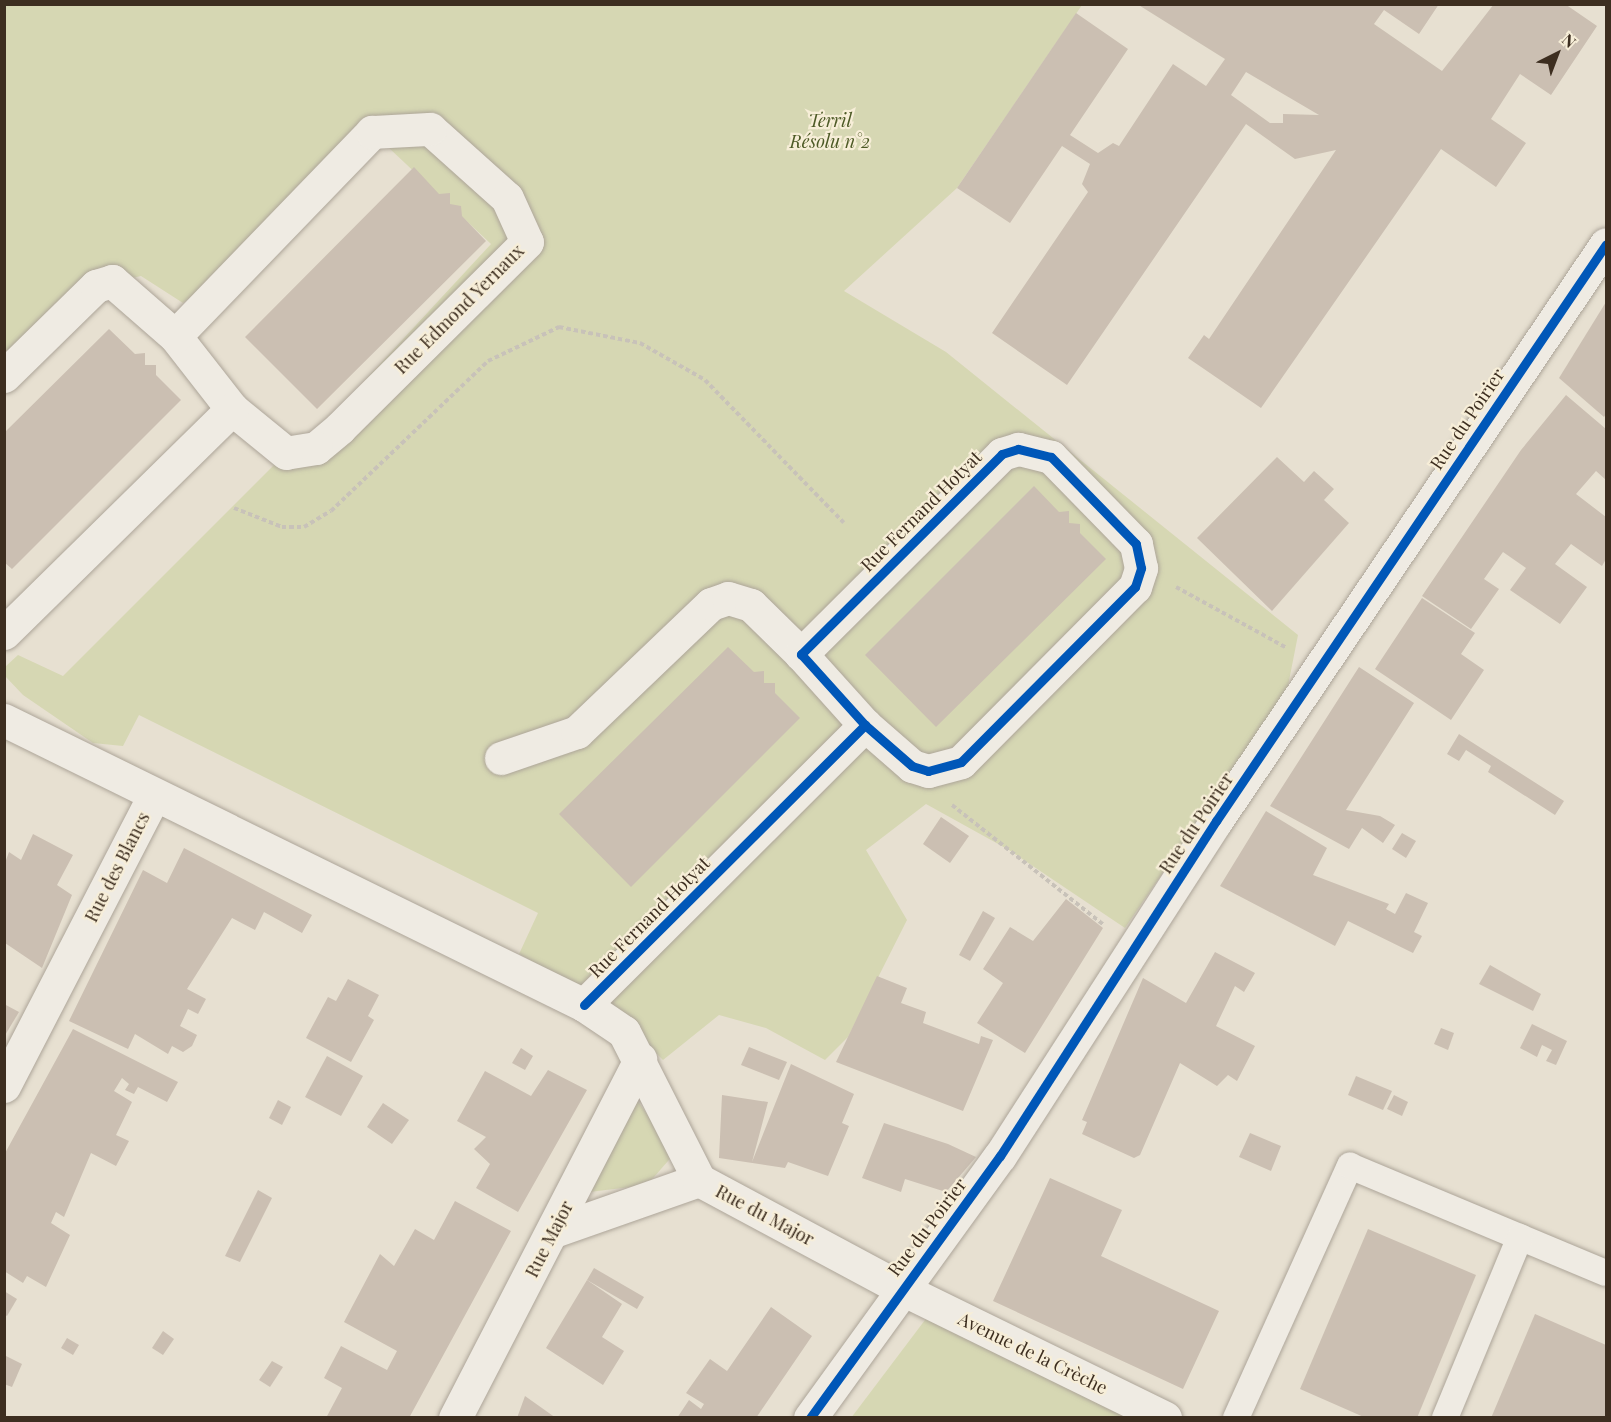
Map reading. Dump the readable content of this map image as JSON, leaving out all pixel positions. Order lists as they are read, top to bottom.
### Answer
{
  "streets": {
    "street": [
      "Rue Edmond Yernaux",
      "Rue du Poirier",
      "Rue Fernand Hotyat",
      "Rue des Blancs",
      "Rue du Major",
      "Rue Major",
      "Avenue de la Crèche"
    ]
  },
  "crossings": [
    ["Rue du Poirier", "Rue du Major"],
    ["Rue du Poirier", "Avenue de la Crèche"],
    ["Rue du Major", "Rue Major"],
    ["Rue du Major", "Avenue de la Crèche"]
  ],
  "parks": ["Terril Résolu n°2"],
  "north": "top right"
}
